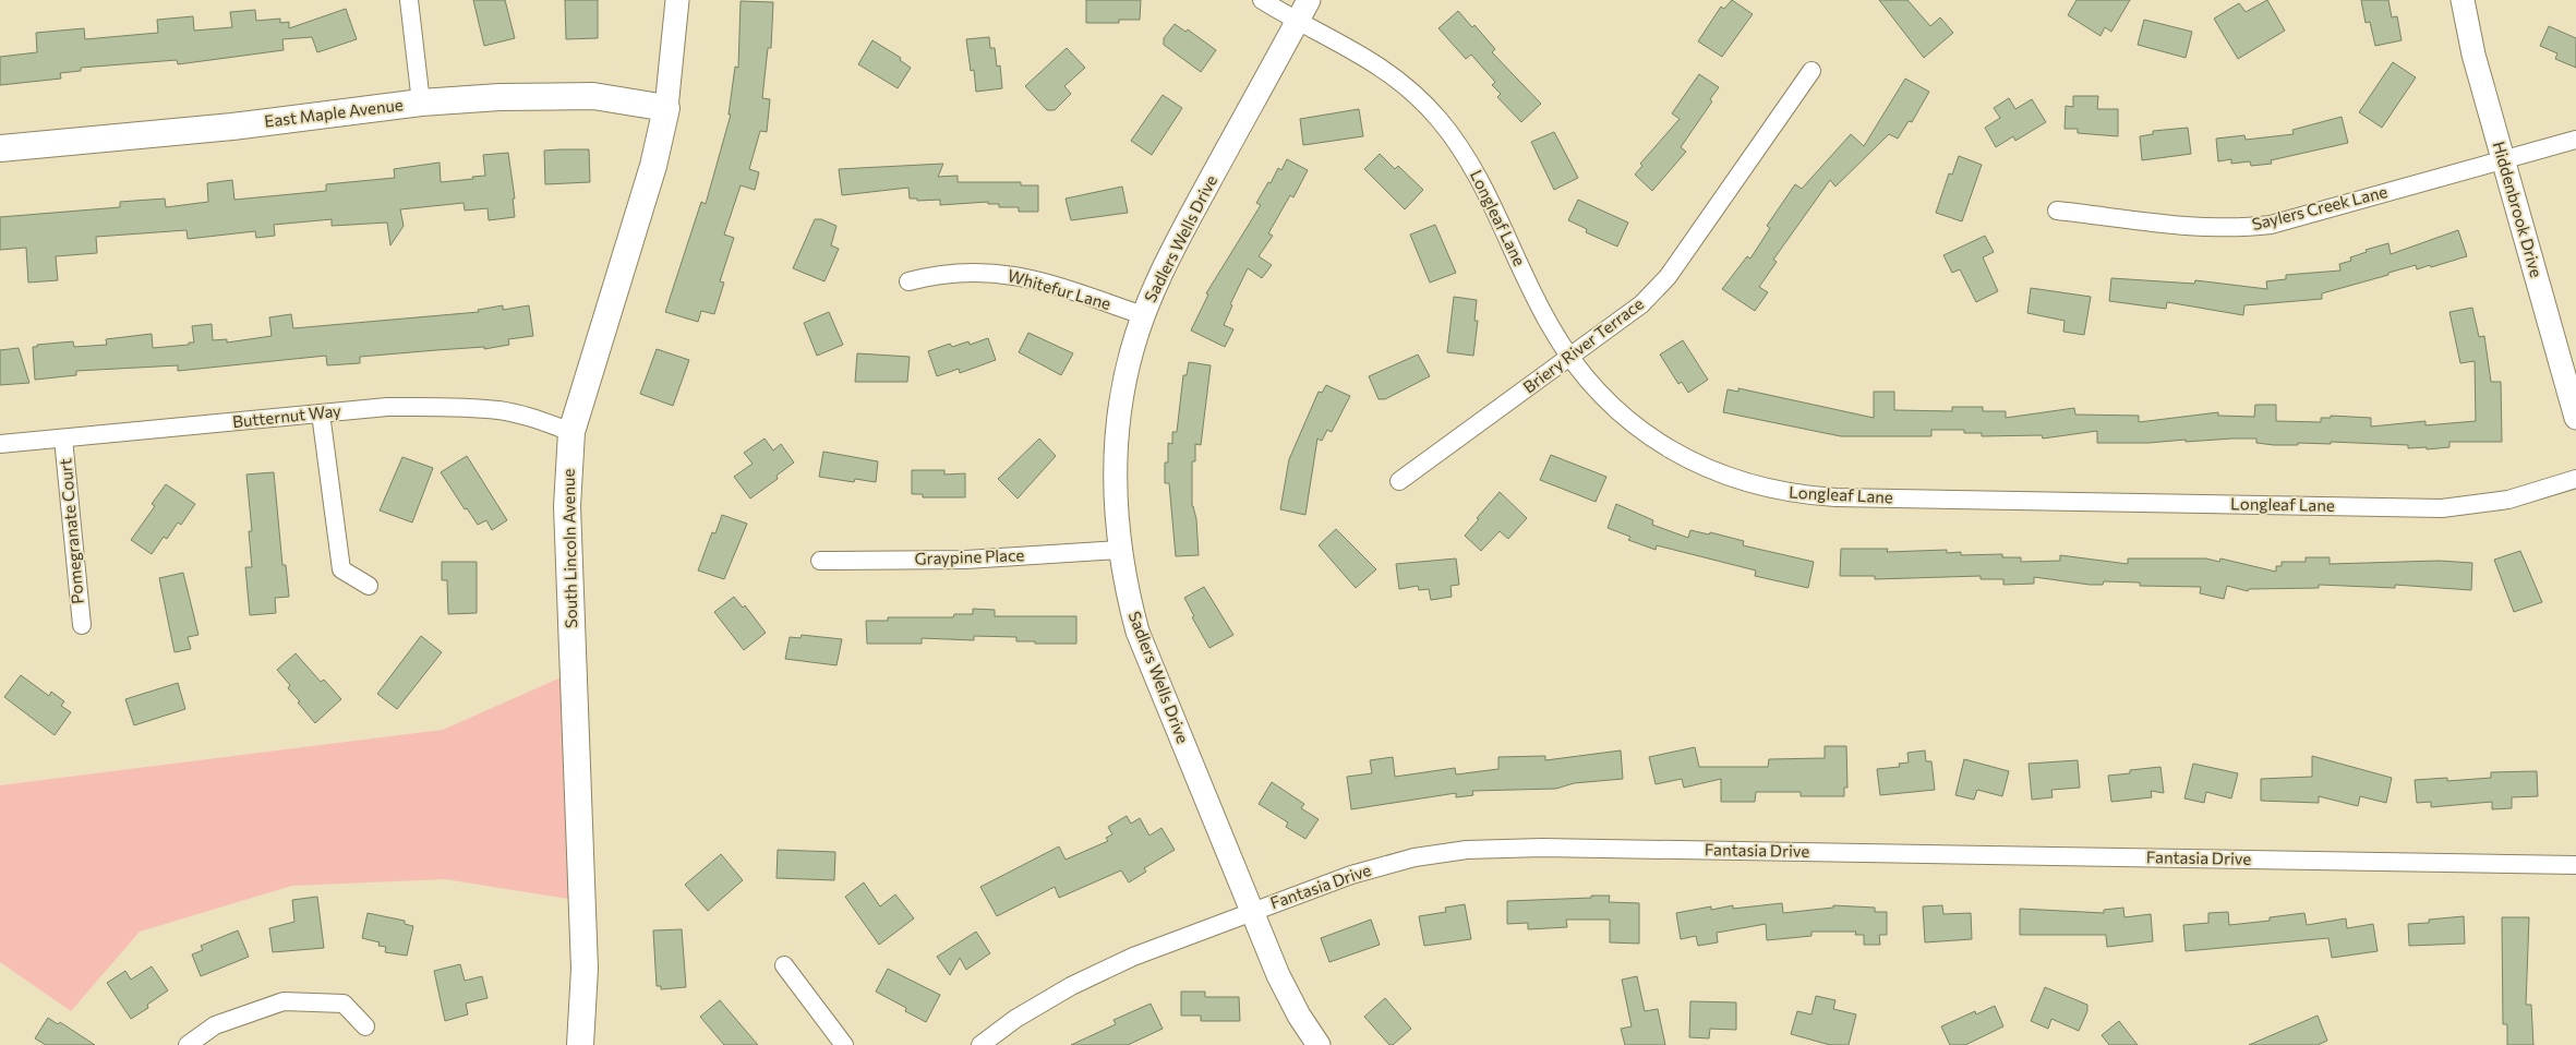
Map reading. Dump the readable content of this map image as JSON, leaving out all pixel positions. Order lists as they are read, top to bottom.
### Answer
{
  "streets": {
    "main road": ["East Maple Avenue", "South Lincoln Avenue"],
    "street": [
      "Saylers Creek Lane",
      "Hiddenbrook Drive",
      "Longleaf Lane",
      "Sadlers Wells Drive",
      "Whitefur Lane",
      "Briery River Terrace",
      "Butternut Way",
      "Pomegranate Court",
      "Graypine Place",
      "Fantasia Drive"
    ]
  },
  "crossings": [
    ["East Maple Avenue", "South Lincoln Avenue"],
    ["Saylers Creek Lane", "Hiddenbrook Drive"],
    ["Longleaf Lane", "Sadlers Wells Drive"],
    ["Longleaf Lane", "Briery River Terrace"],
    ["Sadlers Wells Drive", "Whitefur Lane"],
    ["Sadlers Wells Drive", "Graypine Place"],
    ["Sadlers Wells Drive", "Fantasia Drive"],
    ["Butternut Way", "Pomegranate Court"],
    ["Butternut Way", "South Lincoln Avenue"]
  ]
}
